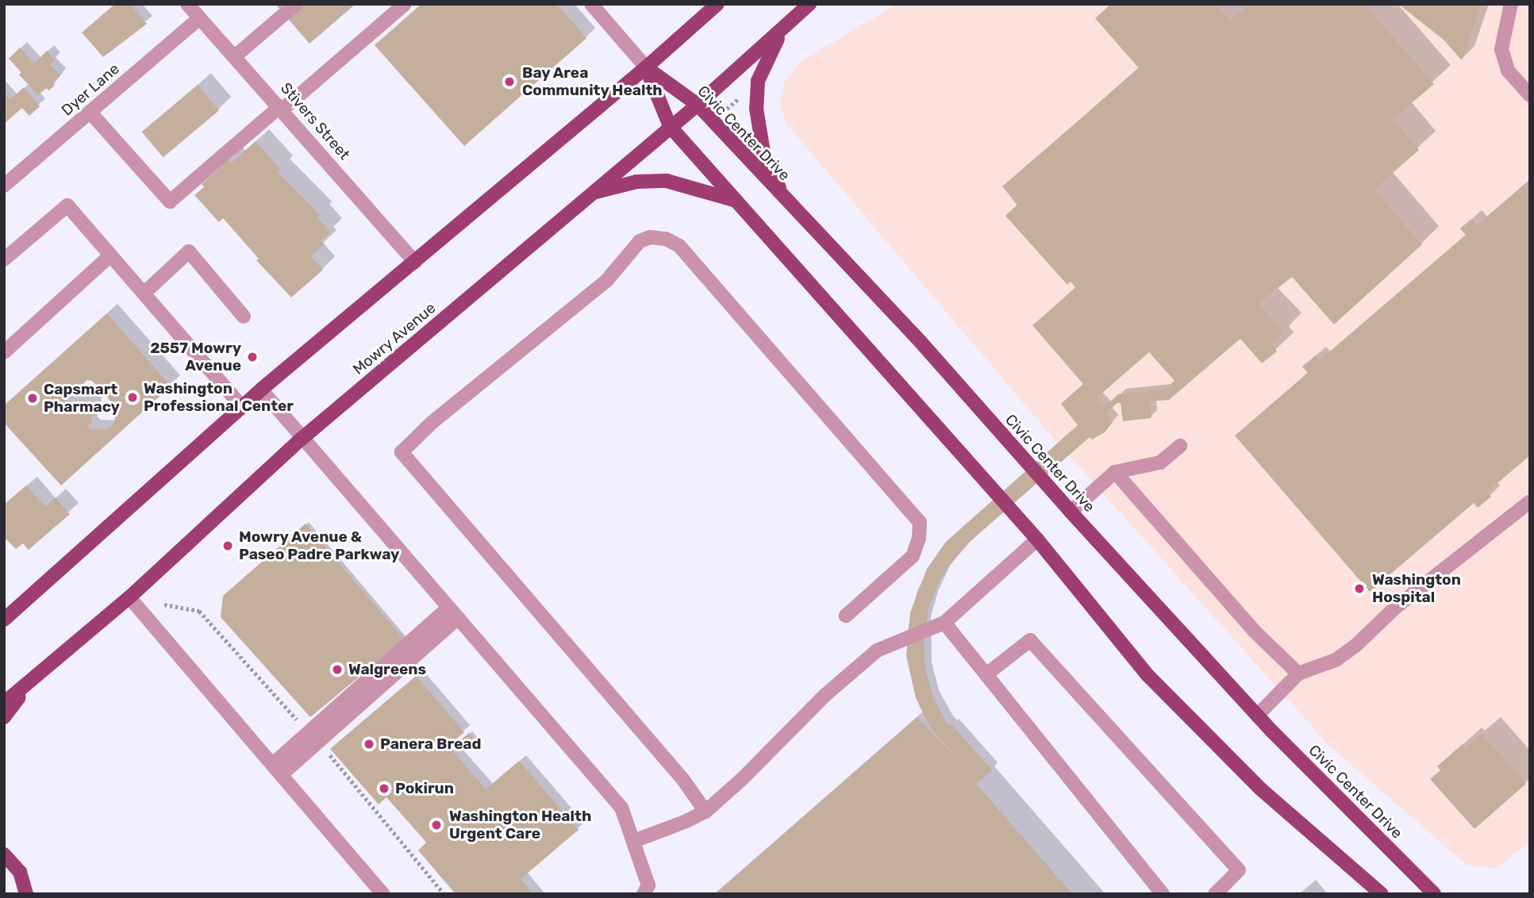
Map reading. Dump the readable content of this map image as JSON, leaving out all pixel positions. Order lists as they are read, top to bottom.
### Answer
{
  "streets": {
    "main road": ["Civic Center Drive", "Mowry Avenue"],
    "street": ["Dyer Lane", "Stivers Street"]
  },
  "crossings": [
    ["Dyer Lane", "Stivers Street"],
    ["Civic Center Drive", "Mowry Avenue"]
  ],
  "places": [
    "Bay Area Community Health",
    "2557 Mowry Avenue",
    "Washington Professional Center",
    "Capsmart Pharmacy",
    "Mowry Avenue & Paseo Padre Parkway",
    "Washington Hospital",
    "Walgreens",
    "Panera Bread",
    "Pokirun",
    "Washington Health Urgent Care"
  ]
}
